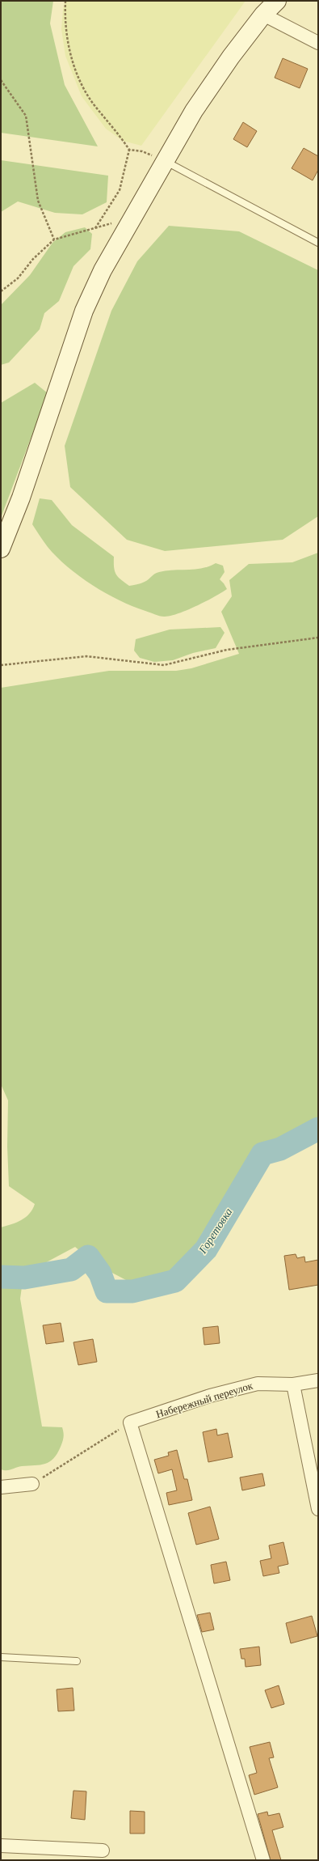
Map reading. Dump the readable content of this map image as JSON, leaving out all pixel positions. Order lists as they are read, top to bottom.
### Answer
{
  "streets": {
    "street": ["Набережный переулок"]
  },
  "water": ["Горетовка"]
}
